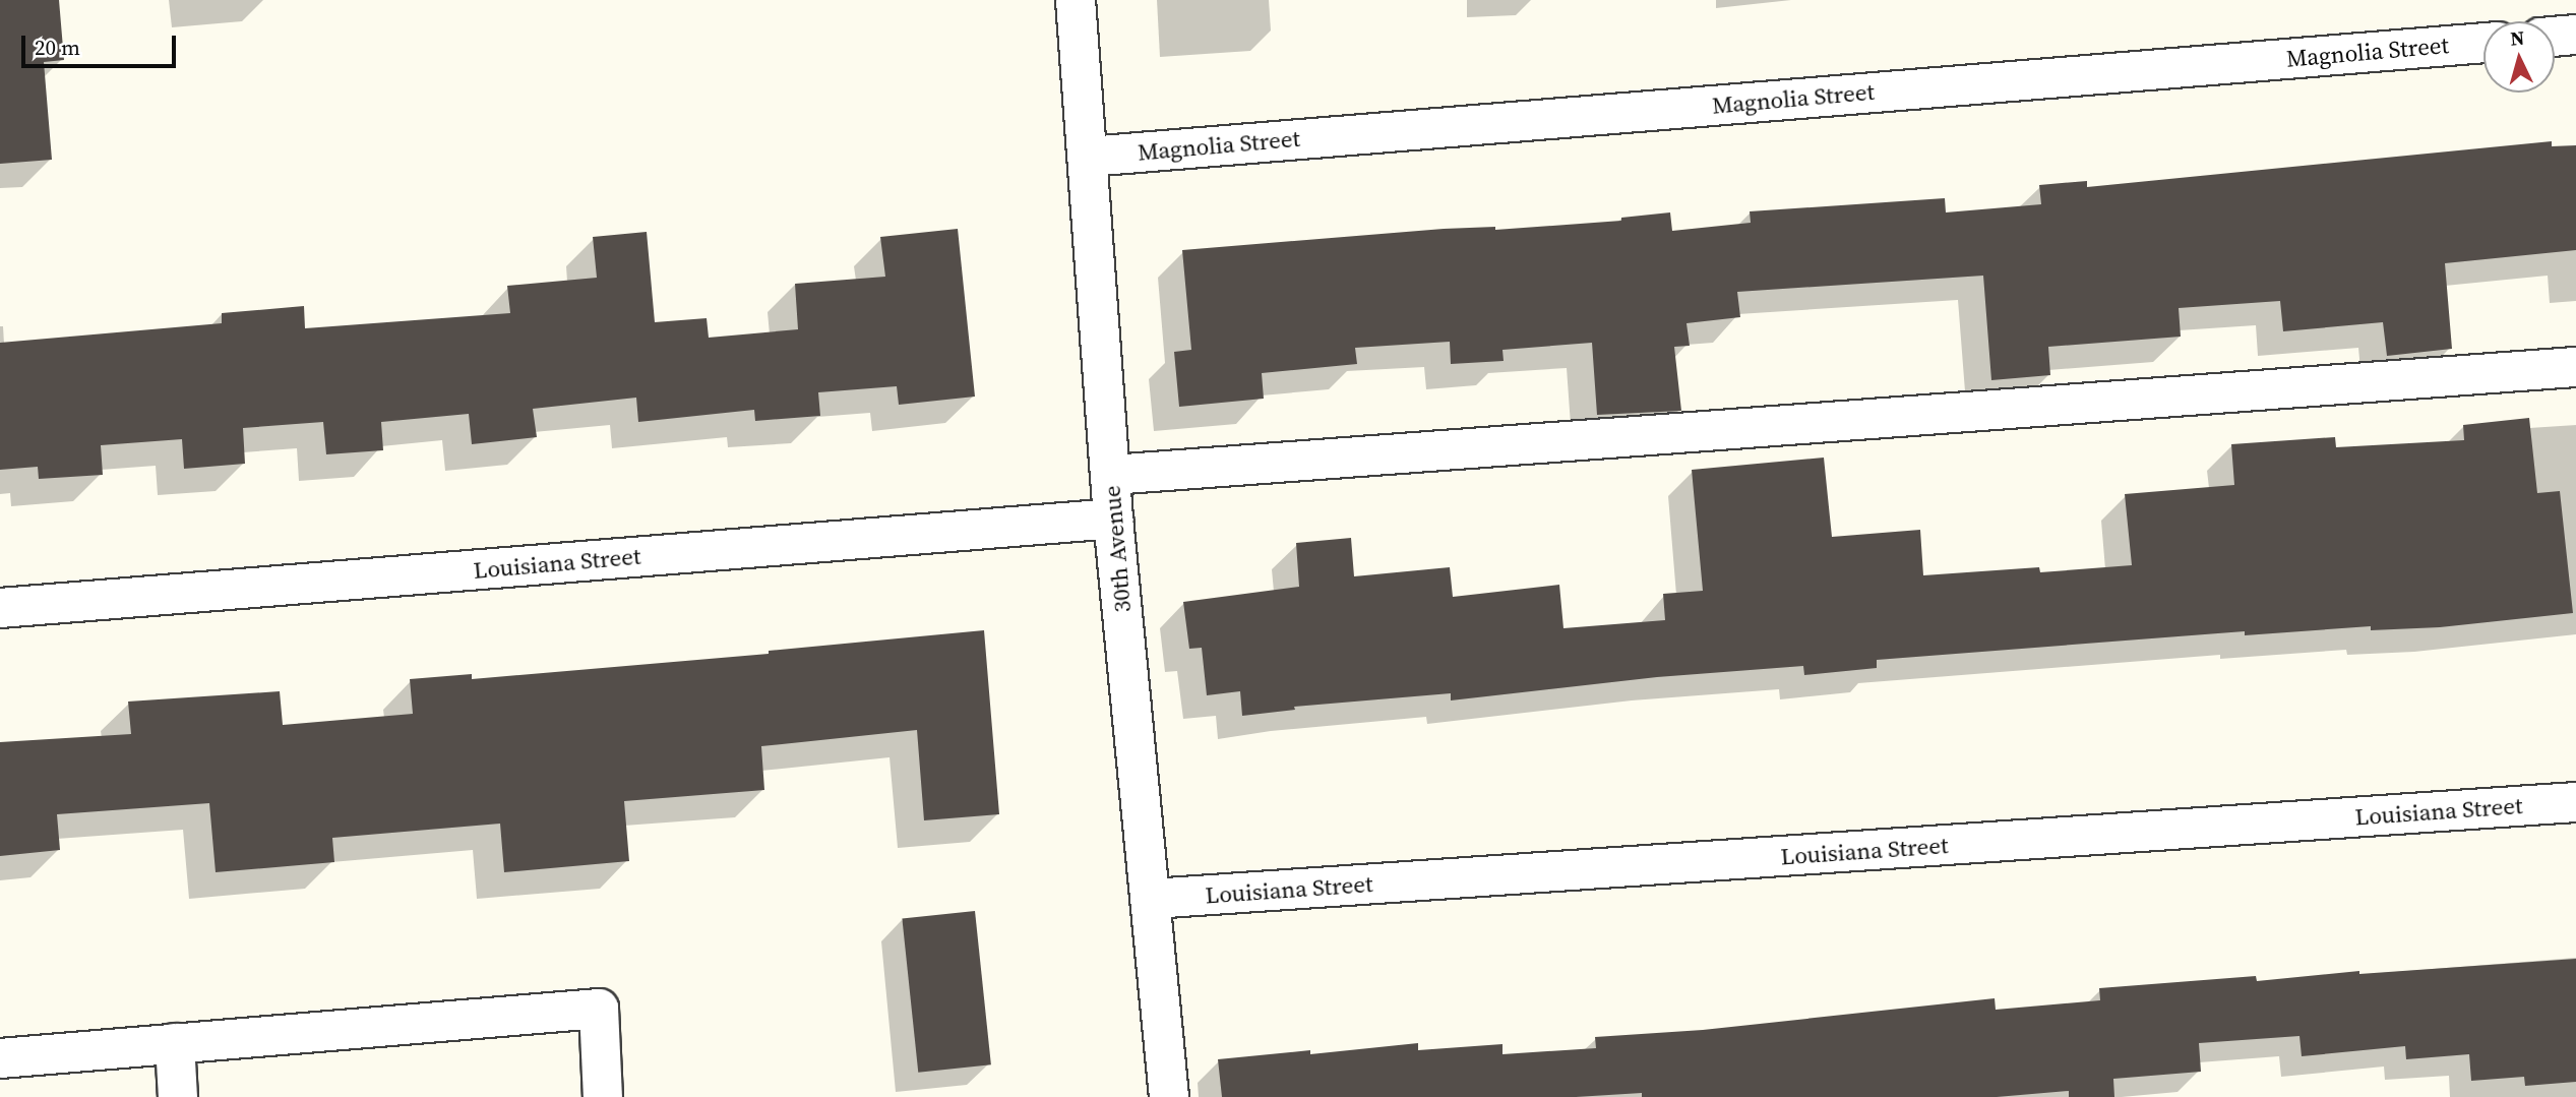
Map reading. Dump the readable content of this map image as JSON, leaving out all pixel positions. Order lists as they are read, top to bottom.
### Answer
{
  "streets": {
    "street": ["Magnolia Street", "30th Avenue", "Louisiana Street"]
  },
  "crossings": [
    ["Magnolia Street", "30th Avenue"],
    ["30th Avenue", "Louisiana Street"]
  ],
  "scale_bar": "20 m",
  "north": "top"
}
